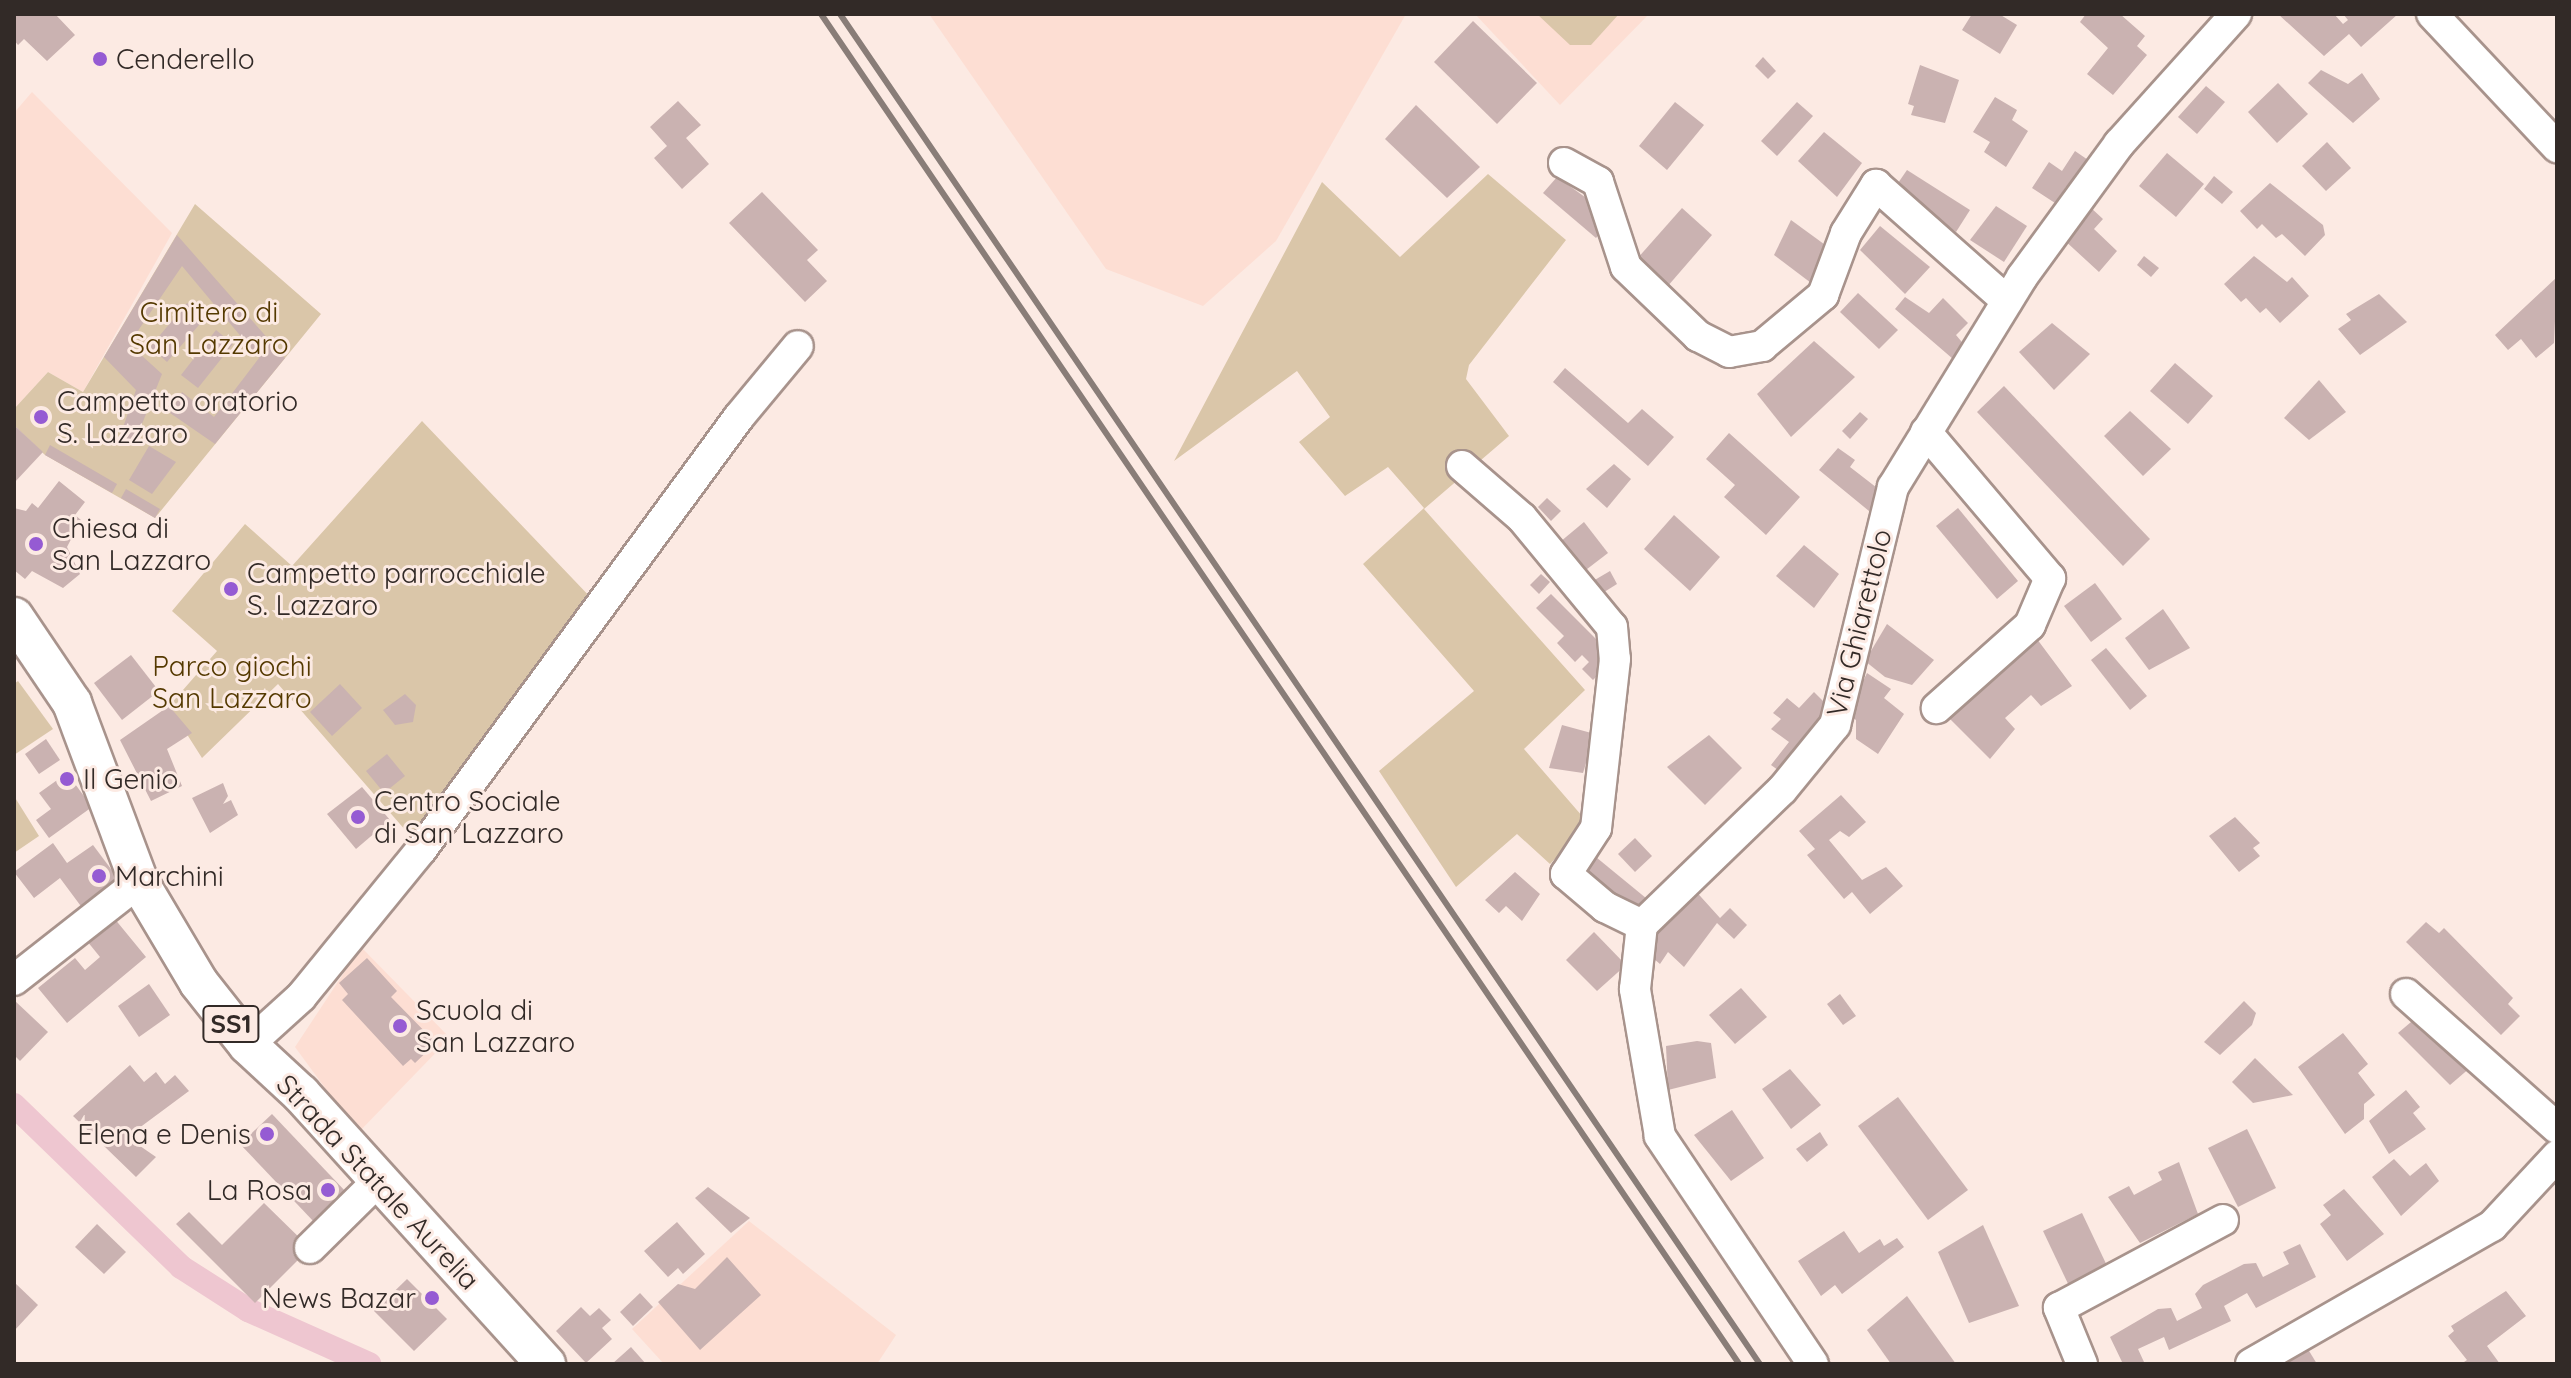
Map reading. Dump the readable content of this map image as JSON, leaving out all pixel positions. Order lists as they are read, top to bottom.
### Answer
{
  "streets": {
    "main road": ["SS1", "Strada Statale Aurelia"],
    "street": ["Via Ghiarettolo"]
  },
  "parks": ["Cimitero di San Lazzaro", "Parco giochi San Lazzaro"],
  "places": [
    "Cenderello",
    "Campetto oratorio S. Lazzaro",
    "Chiesa di San Lazzaro",
    "Campetto parrocchiale S. Lazzaro",
    "Il Genio",
    "Centro Sociale di San Lazzaro",
    "Marchini",
    "Scuola di San Lazzaro",
    "Elena e Denis",
    "La Rosa",
    "News Bazar"
  ]
}
